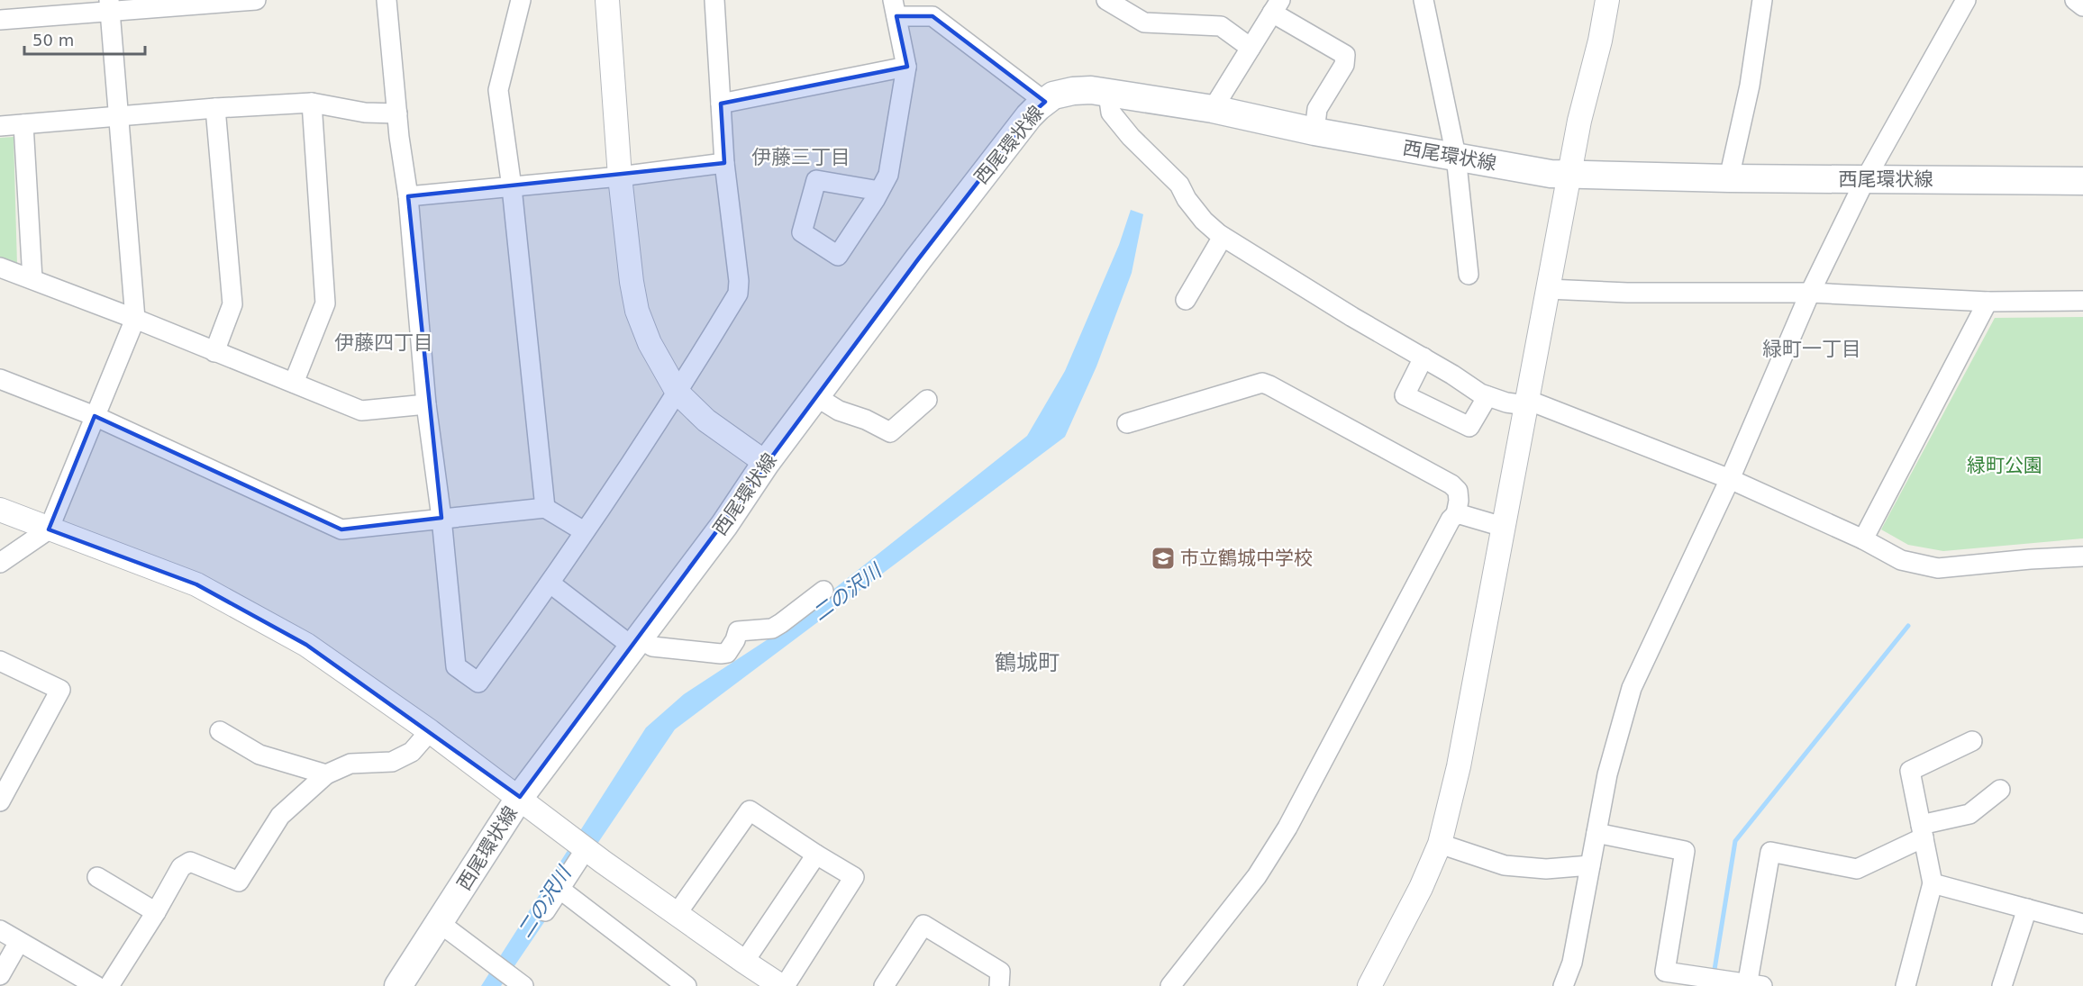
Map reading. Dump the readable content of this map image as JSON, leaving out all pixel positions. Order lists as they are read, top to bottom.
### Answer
{
  "streets": {
    "main road": ["西尾環状線"]
  },
  "districts": [
    "伊藤三丁目",
    "伊藤四丁目",
    "緑町一丁目",
    "鶴城町"
  ],
  "water": ["二の沢川"],
  "parks": ["緑町公園"],
  "places": {
    "school or university": ["市立鶴城中学校"]
  },
  "scale_bar": "50 m"
}
